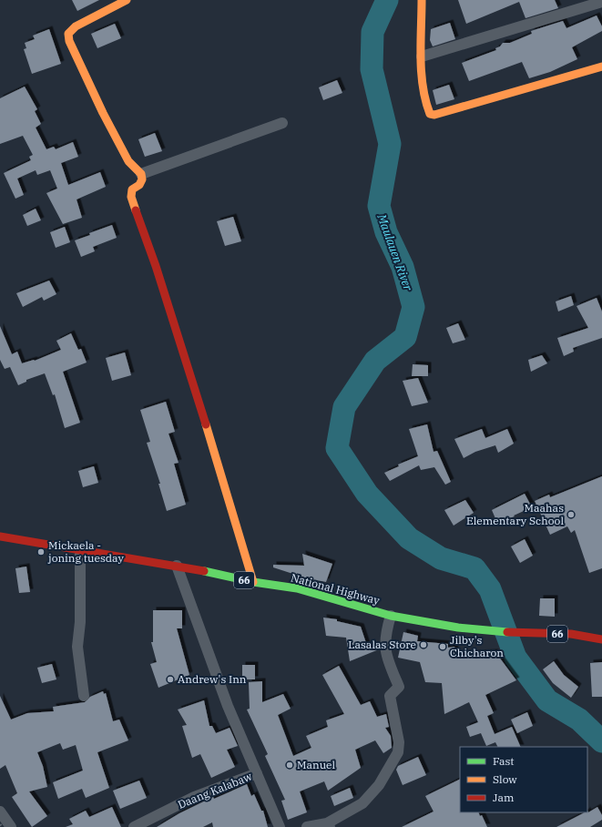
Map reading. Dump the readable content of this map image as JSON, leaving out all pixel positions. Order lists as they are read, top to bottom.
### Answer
{
  "streets": {
    "street": ["66", "National Highway", "Daang Kalabaw"]
  },
  "water": ["Maulauen River"],
  "places": [
    "Maahas Elementary School",
    "Mickaela - joning tuesday",
    "Lasalas Store",
    "Jilby's Chicharon",
    "Andrew's Inn",
    "Manuel"
  ],
  "legend": ["Fast", "Slow", "Jam"]
}
